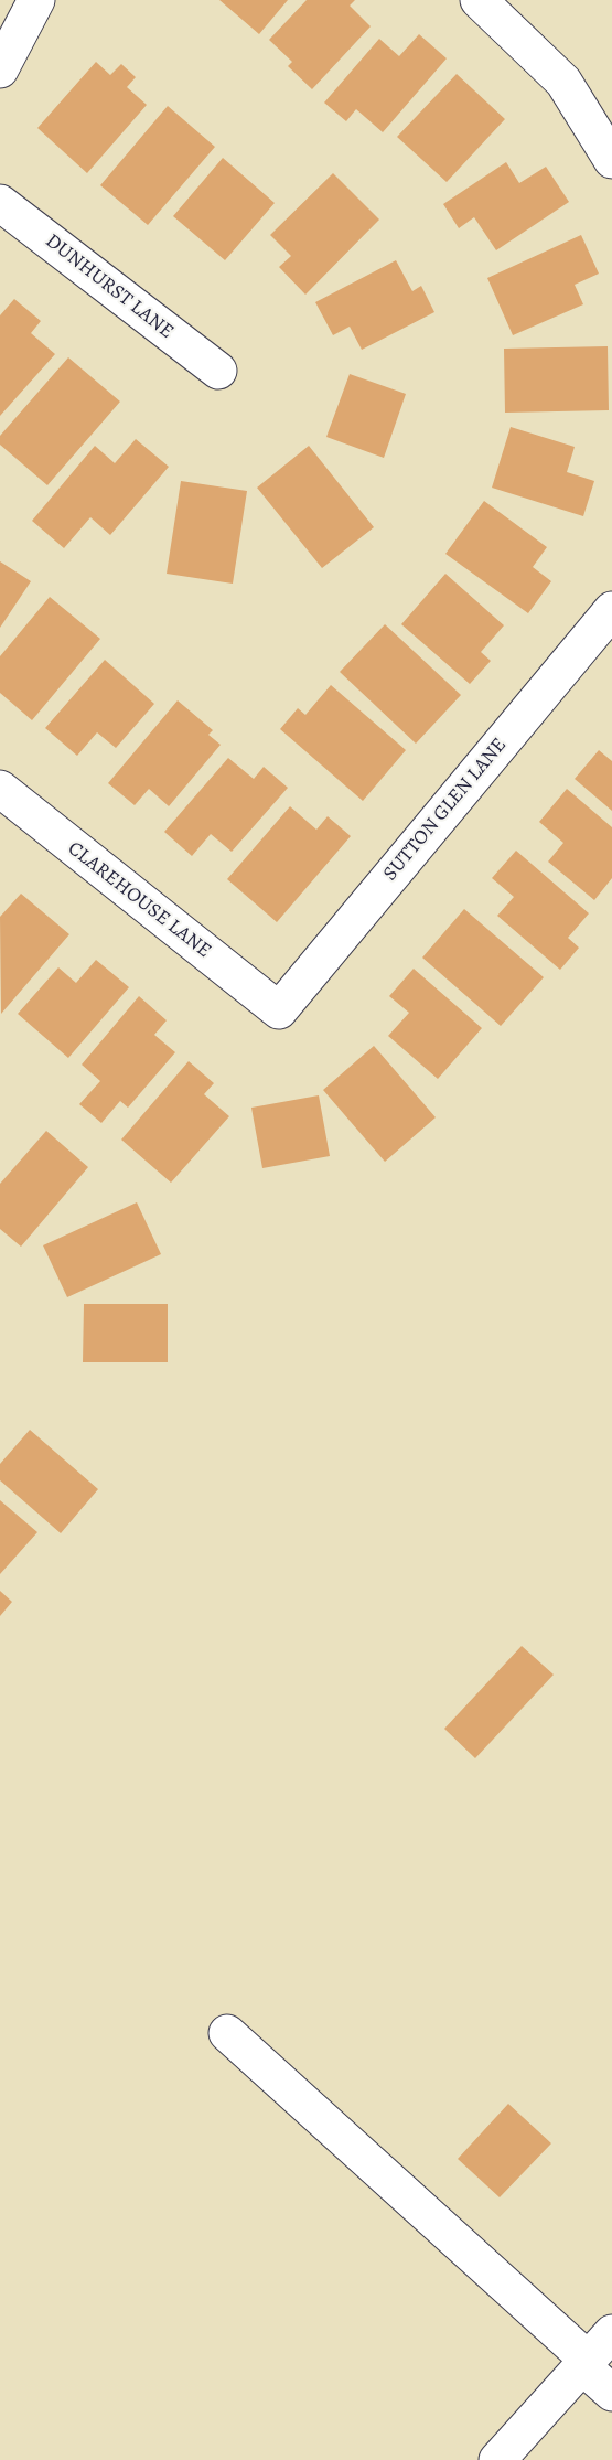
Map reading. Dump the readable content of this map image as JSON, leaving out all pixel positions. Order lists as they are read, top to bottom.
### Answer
{
  "streets": {
    "street": ["DUNHURST LANE", "SUTTON GLEN LANE", "CLAREHOUSE LANE"]
  },
  "crossings": [
    ["SUTTON GLEN LANE", "CLAREHOUSE LANE"]
  ]
}
